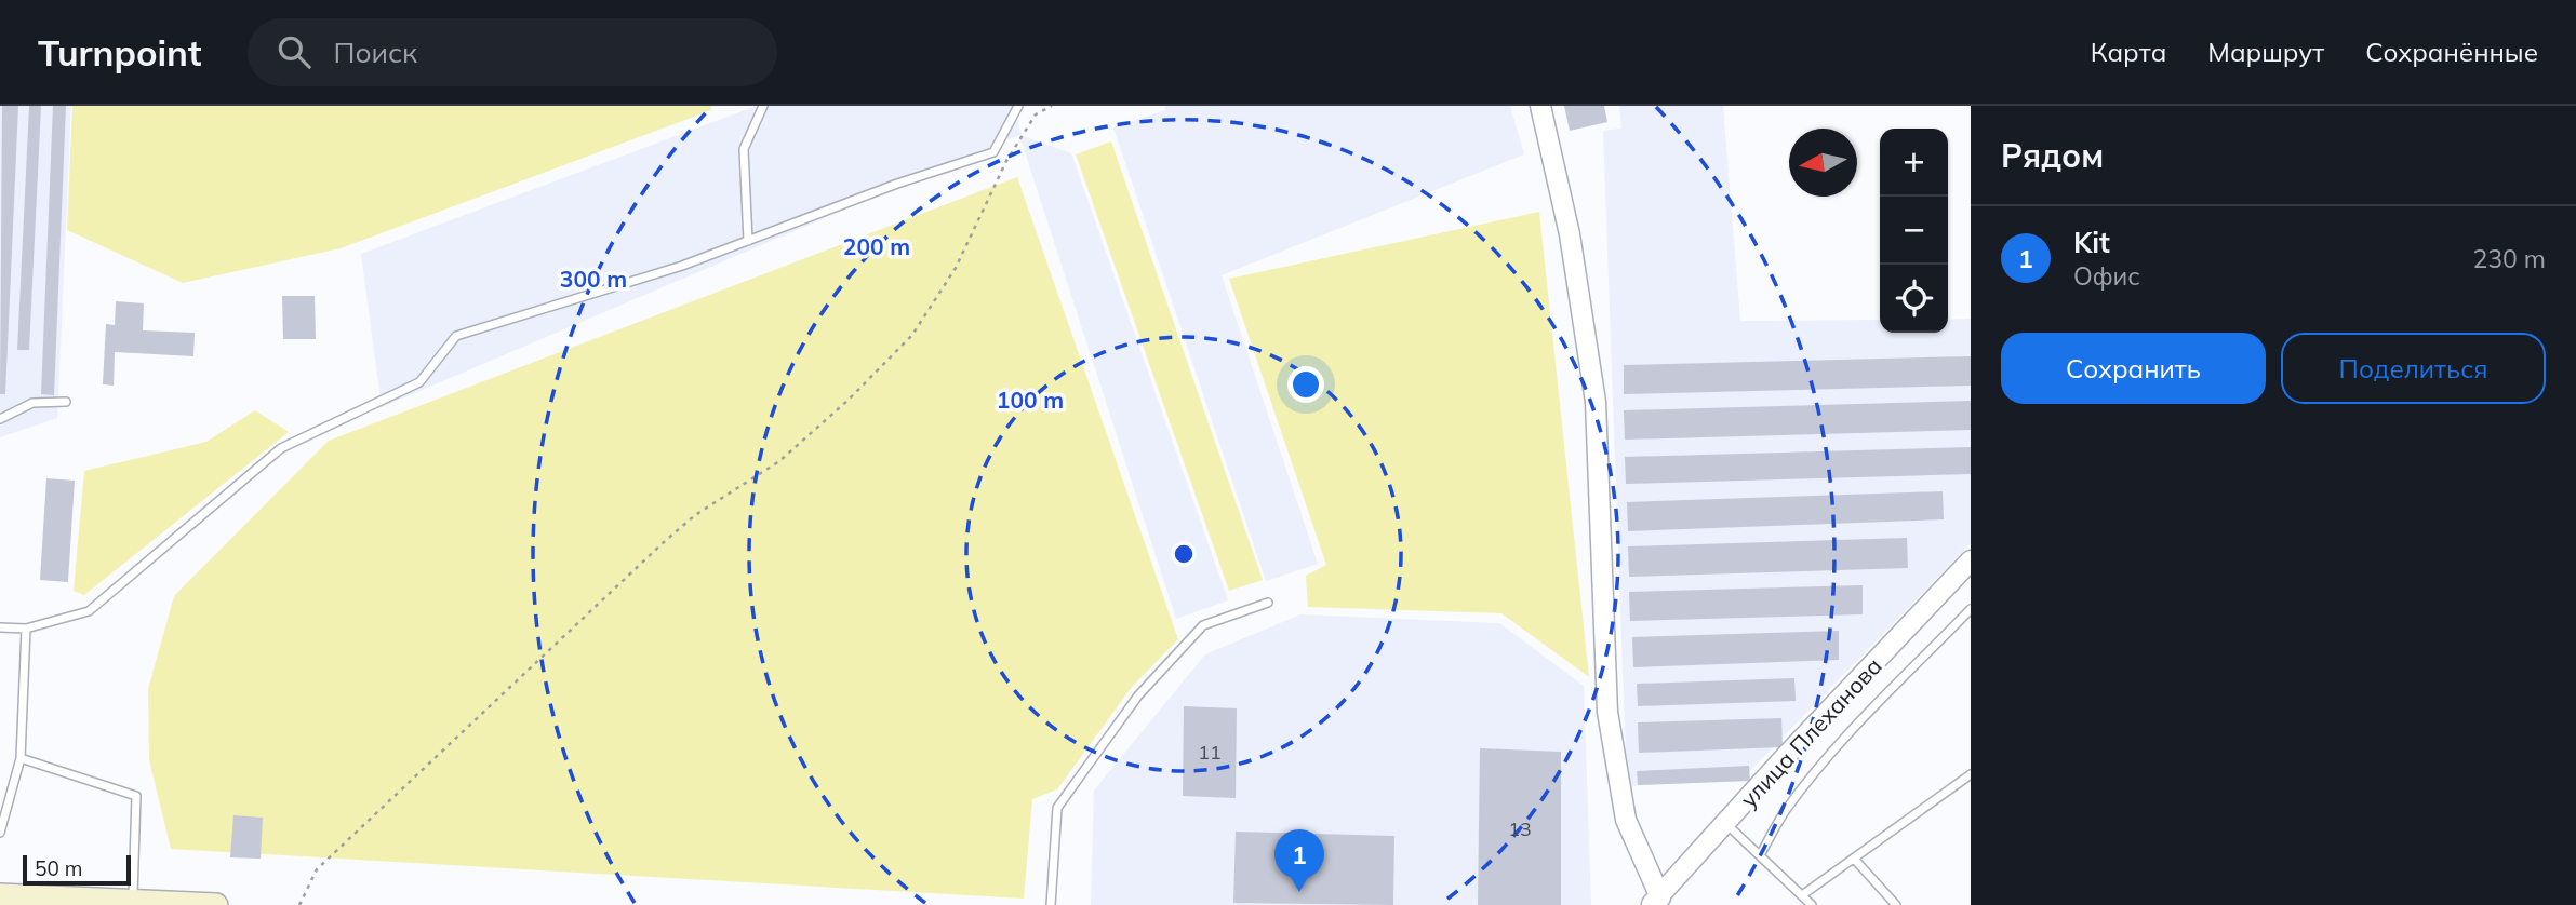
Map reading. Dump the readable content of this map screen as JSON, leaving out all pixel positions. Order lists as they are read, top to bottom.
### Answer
{
  "streets": {
    "street": ["улица Плеханова"]
  },
  "house_numbers": ["11", "13"],
  "scale_bar": "50 m",
  "north": "left",
  "page": {
    "header": "Turnpoint",
    "search": "Поиск",
    "nav": ["Карта", "Маршрут", "Сохранённые"],
    "heading": "Рядом",
    "map_buttons": ["+", "−"],
    "list": [
      {
        "mark": "1",
        "name": "Kit",
        "note": "Офис",
        "value": "230 m"
      }
    ],
    "buttons": ["Сохранить", "Поделиться"],
    "pins": "1",
    "scale": "50 m"
  },
  "rings": ["200 m", "300 m", "100 m"]
}
